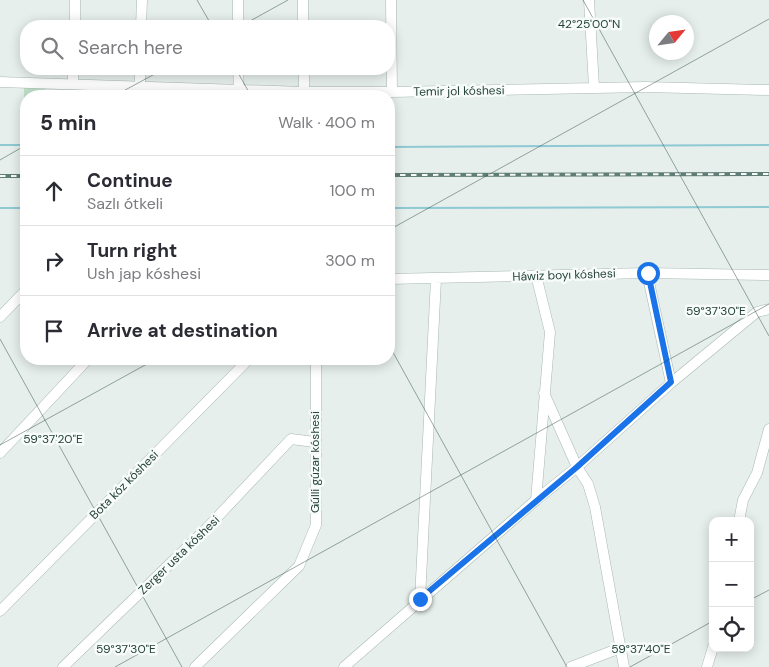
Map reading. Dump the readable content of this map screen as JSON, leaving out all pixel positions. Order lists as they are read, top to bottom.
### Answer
{
  "streets": {
    "street": [
      "Temir jol kóshesi",
      "Háwiz boyı kóshesi",
      "Gúlli gúzar kóshesi",
      "Bota kóz kóshesi",
      "Zerger usta kóshesi"
    ]
  },
  "crossings": [
    ["Gúlli gúzar kóshesi", "Zerger usta kóshesi"]
  ],
  "north": "top right",
  "page": {
    "search": "Search here",
    "heading": ["5 min", "Walk · 400 m"],
    "list": [
      ["Continue", "Sazlı ótkeli", "100 m"],
      ["Turn right", "Ush jap kóshesi", "300 m"],
      "Arrive at destination"
    ],
    "map_buttons": ["+", "−"]
  },
  "coordinates": [
    "42°25'00\"N",
    "59°37'30\"E",
    "59°37'20\"E",
    "59°37'40\"E"
  ]
}
